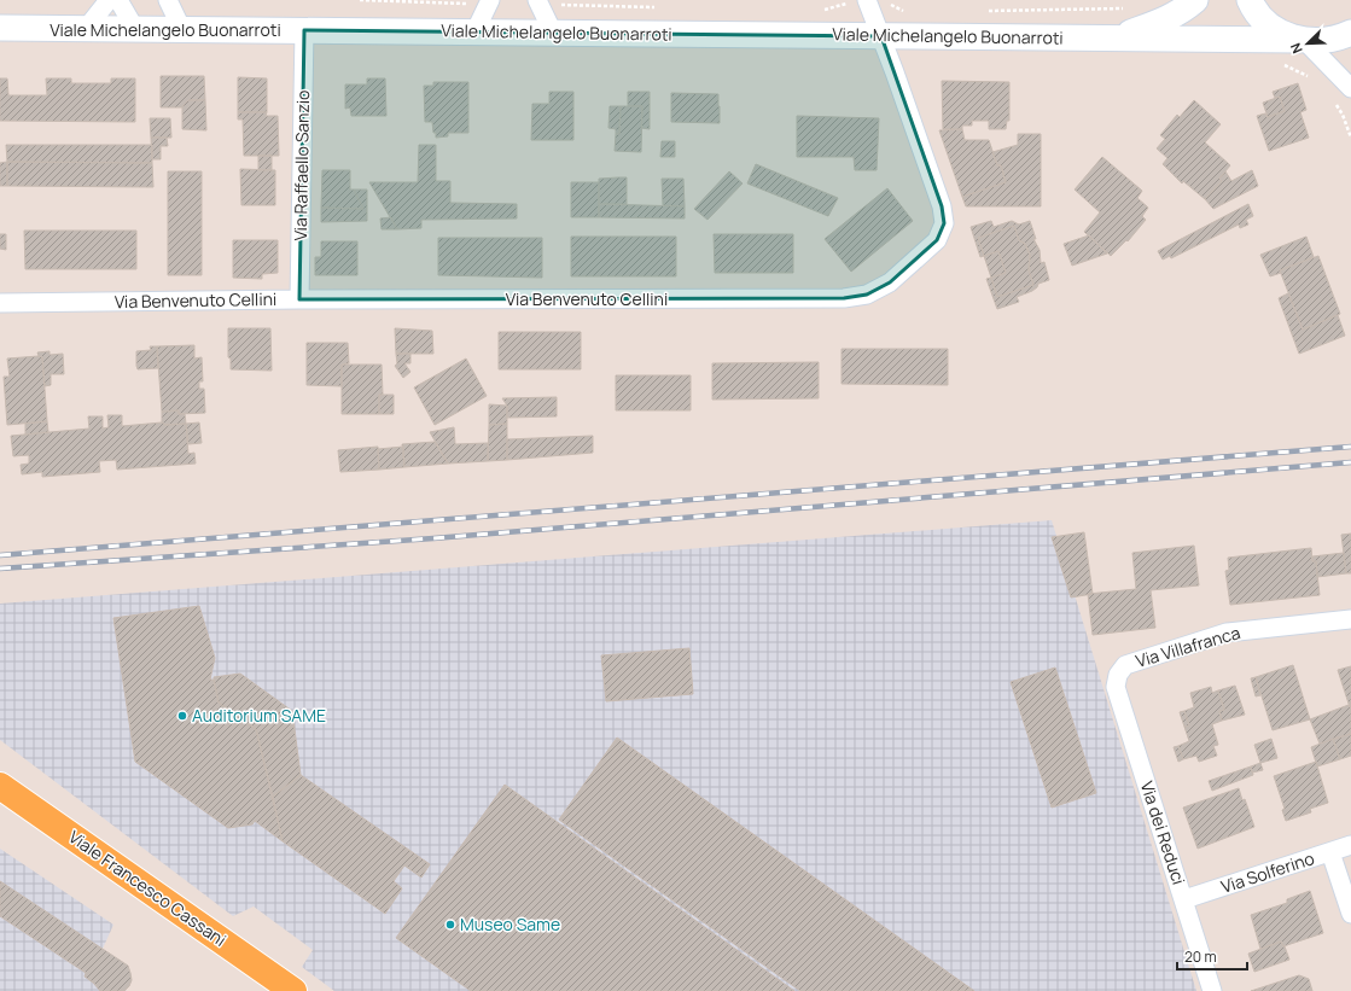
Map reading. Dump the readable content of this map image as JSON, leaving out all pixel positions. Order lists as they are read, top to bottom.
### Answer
{
  "streets": {
    "main road": ["Viale Michelangelo Buonarroti", "Viale Francesco Cassani"],
    "street": [
      "Via Raffaello Sanzio",
      "Via Benvenuto Cellini",
      "Via Villafranca",
      "Via dei Reduci",
      "Via Solferino"
    ]
  },
  "crossings": [
    ["Viale Michelangelo Buonarroti", "Via Raffaello Sanzio"],
    ["Viale Michelangelo Buonarroti", "Via Benvenuto Cellini"],
    ["Via Raffaello Sanzio", "Via Benvenuto Cellini"],
    ["Via Villafranca", "Via dei Reduci"],
    ["Via dei Reduci", "Via Solferino"]
  ],
  "places": ["Auditorium SAME", "Museo Same"],
  "scale_bar": "20 m",
  "north": "bottom left"
}
